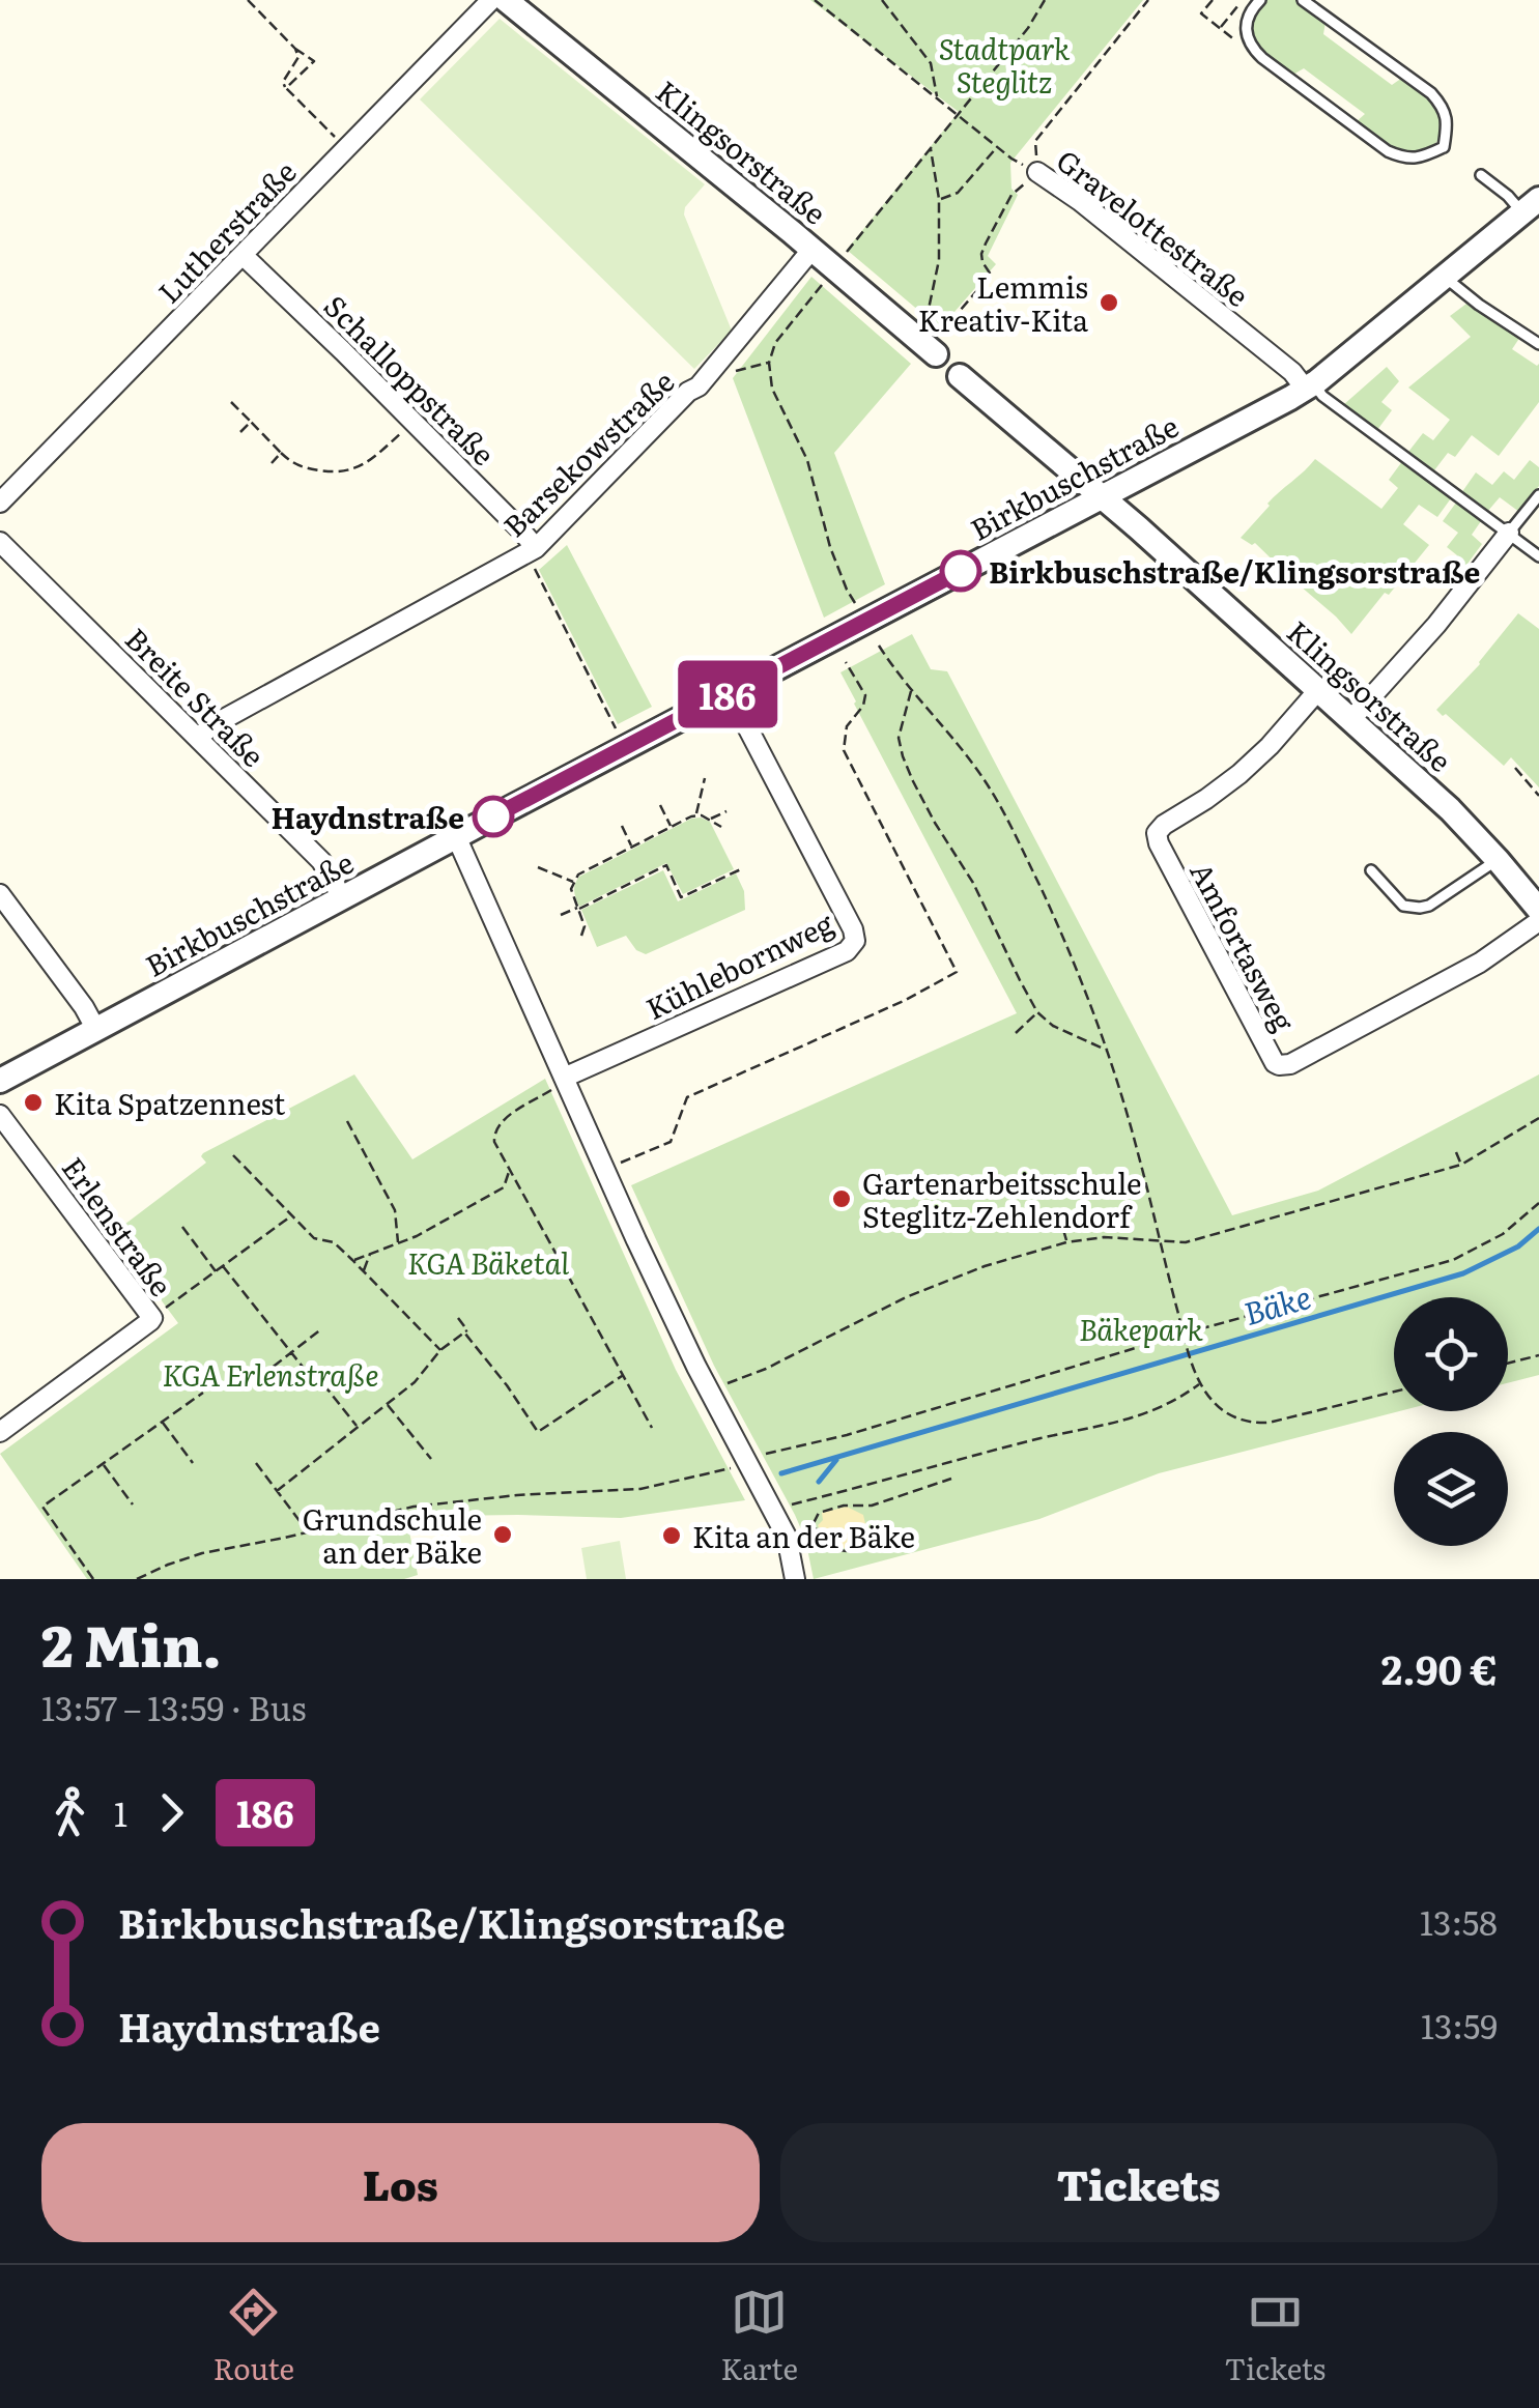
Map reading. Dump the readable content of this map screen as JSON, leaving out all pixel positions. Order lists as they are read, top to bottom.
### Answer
{
  "streets": {
    "street": [
      "Klingsorstraße",
      "Gravelottestraße",
      "Lutherstraße",
      "Schalloppstraße",
      "Barsekowstraße",
      "Birkbuschstraße",
      "Breite Straße",
      "Amfortasweg",
      "Kühlebornweg",
      "Erlenstraße"
    ]
  },
  "crossings": [
    ["Klingsorstraße", "Barsekowstraße"],
    ["Klingsorstraße", "Birkbuschstraße"],
    ["Klingsorstraße", "Amfortasweg"],
    ["Gravelottestraße", "Birkbuschstraße"],
    ["Lutherstraße", "Schalloppstraße"],
    ["Schalloppstraße", "Barsekowstraße"],
    ["Barsekowstraße", "Breite Straße"],
    ["Birkbuschstraße", "Breite Straße"],
    ["Birkbuschstraße", "Kühlebornweg"]
  ],
  "water": ["Bäke"],
  "parks": [
    "Stadtpark Steglitz",
    "KGA Bäketal",
    "Bäkepark",
    "KGA Erlenstraße"
  ],
  "places": [
    "Lemmis Kreativ-Kita",
    "Birkbuschstraße/Klingsorstraße",
    "Haydnstraße",
    "Kita Spatzennest",
    "Gartenarbeitsschule Steglitz-Zehlendorf",
    "Grundschule an der Bäke",
    "Kita an der Bäke"
  ],
  "lines": ["bus line 186"],
  "page": {
    "on_map": "186",
    "heading": ["2 Min.", "13:57 – 13:59 · Bus", "2.90 €"],
    "legs": ["1", "186"],
    "list": [
      {
        "name": "Birkbuschstraße/Klingsorstraße",
        "value": "13:58"
      },
      {
        "name": "Haydnstraße",
        "value": "13:59"
      }
    ],
    "buttons": ["Los", "Tickets"],
    "tabs": ["Route", "Karte", "Tickets"]
  }
}
